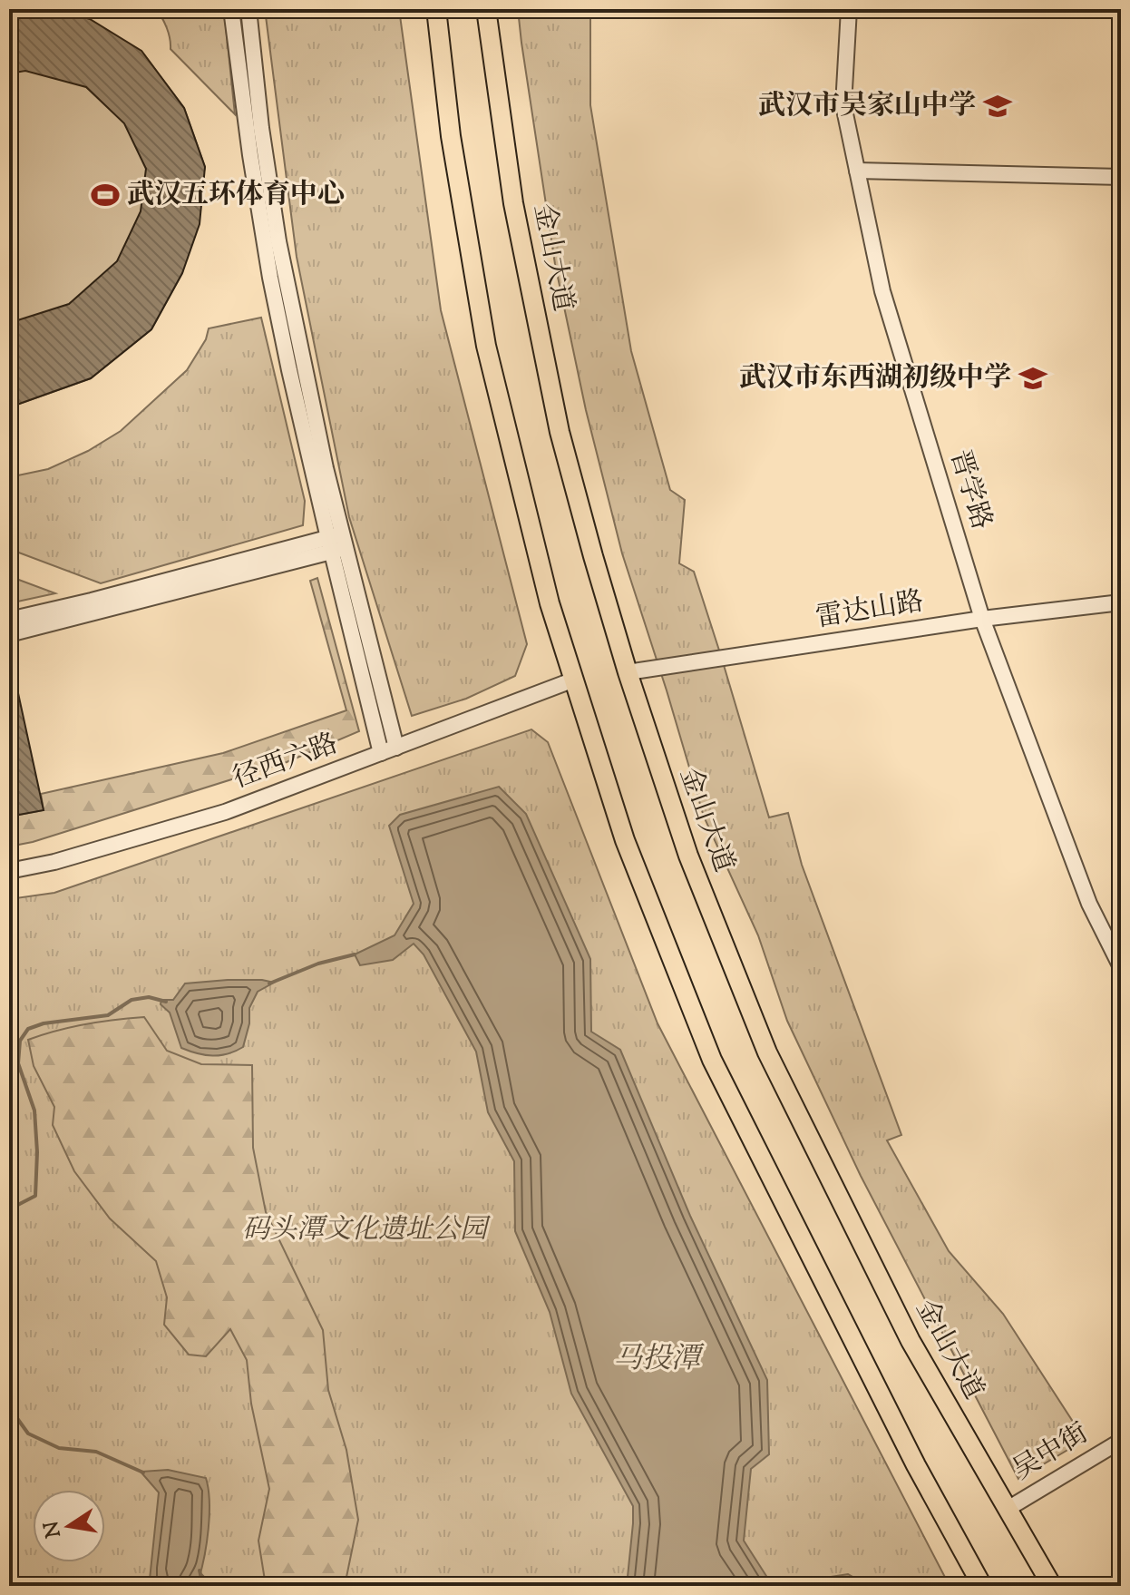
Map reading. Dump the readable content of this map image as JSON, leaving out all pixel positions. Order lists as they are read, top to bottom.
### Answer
{
  "streets": {
    "main road": ["金山大道"],
    "street": [
      "晋学路",
      "雷达山路",
      "径西六路",
      "吴中街"
    ]
  },
  "crossings": [
    ["金山大道", "雷达山路"],
    ["金山大道", "吴中街"],
    ["晋学路", "雷达山路"]
  ],
  "water": ["马投潭"],
  "parks": ["码头潭文化遗址公园"],
  "places": {
    "school or university": ["武汉市吴家山中学", "武汉市东西湖初级中学"],
    "sports": ["武汉五环体育中心"]
  },
  "north": "left"
}
